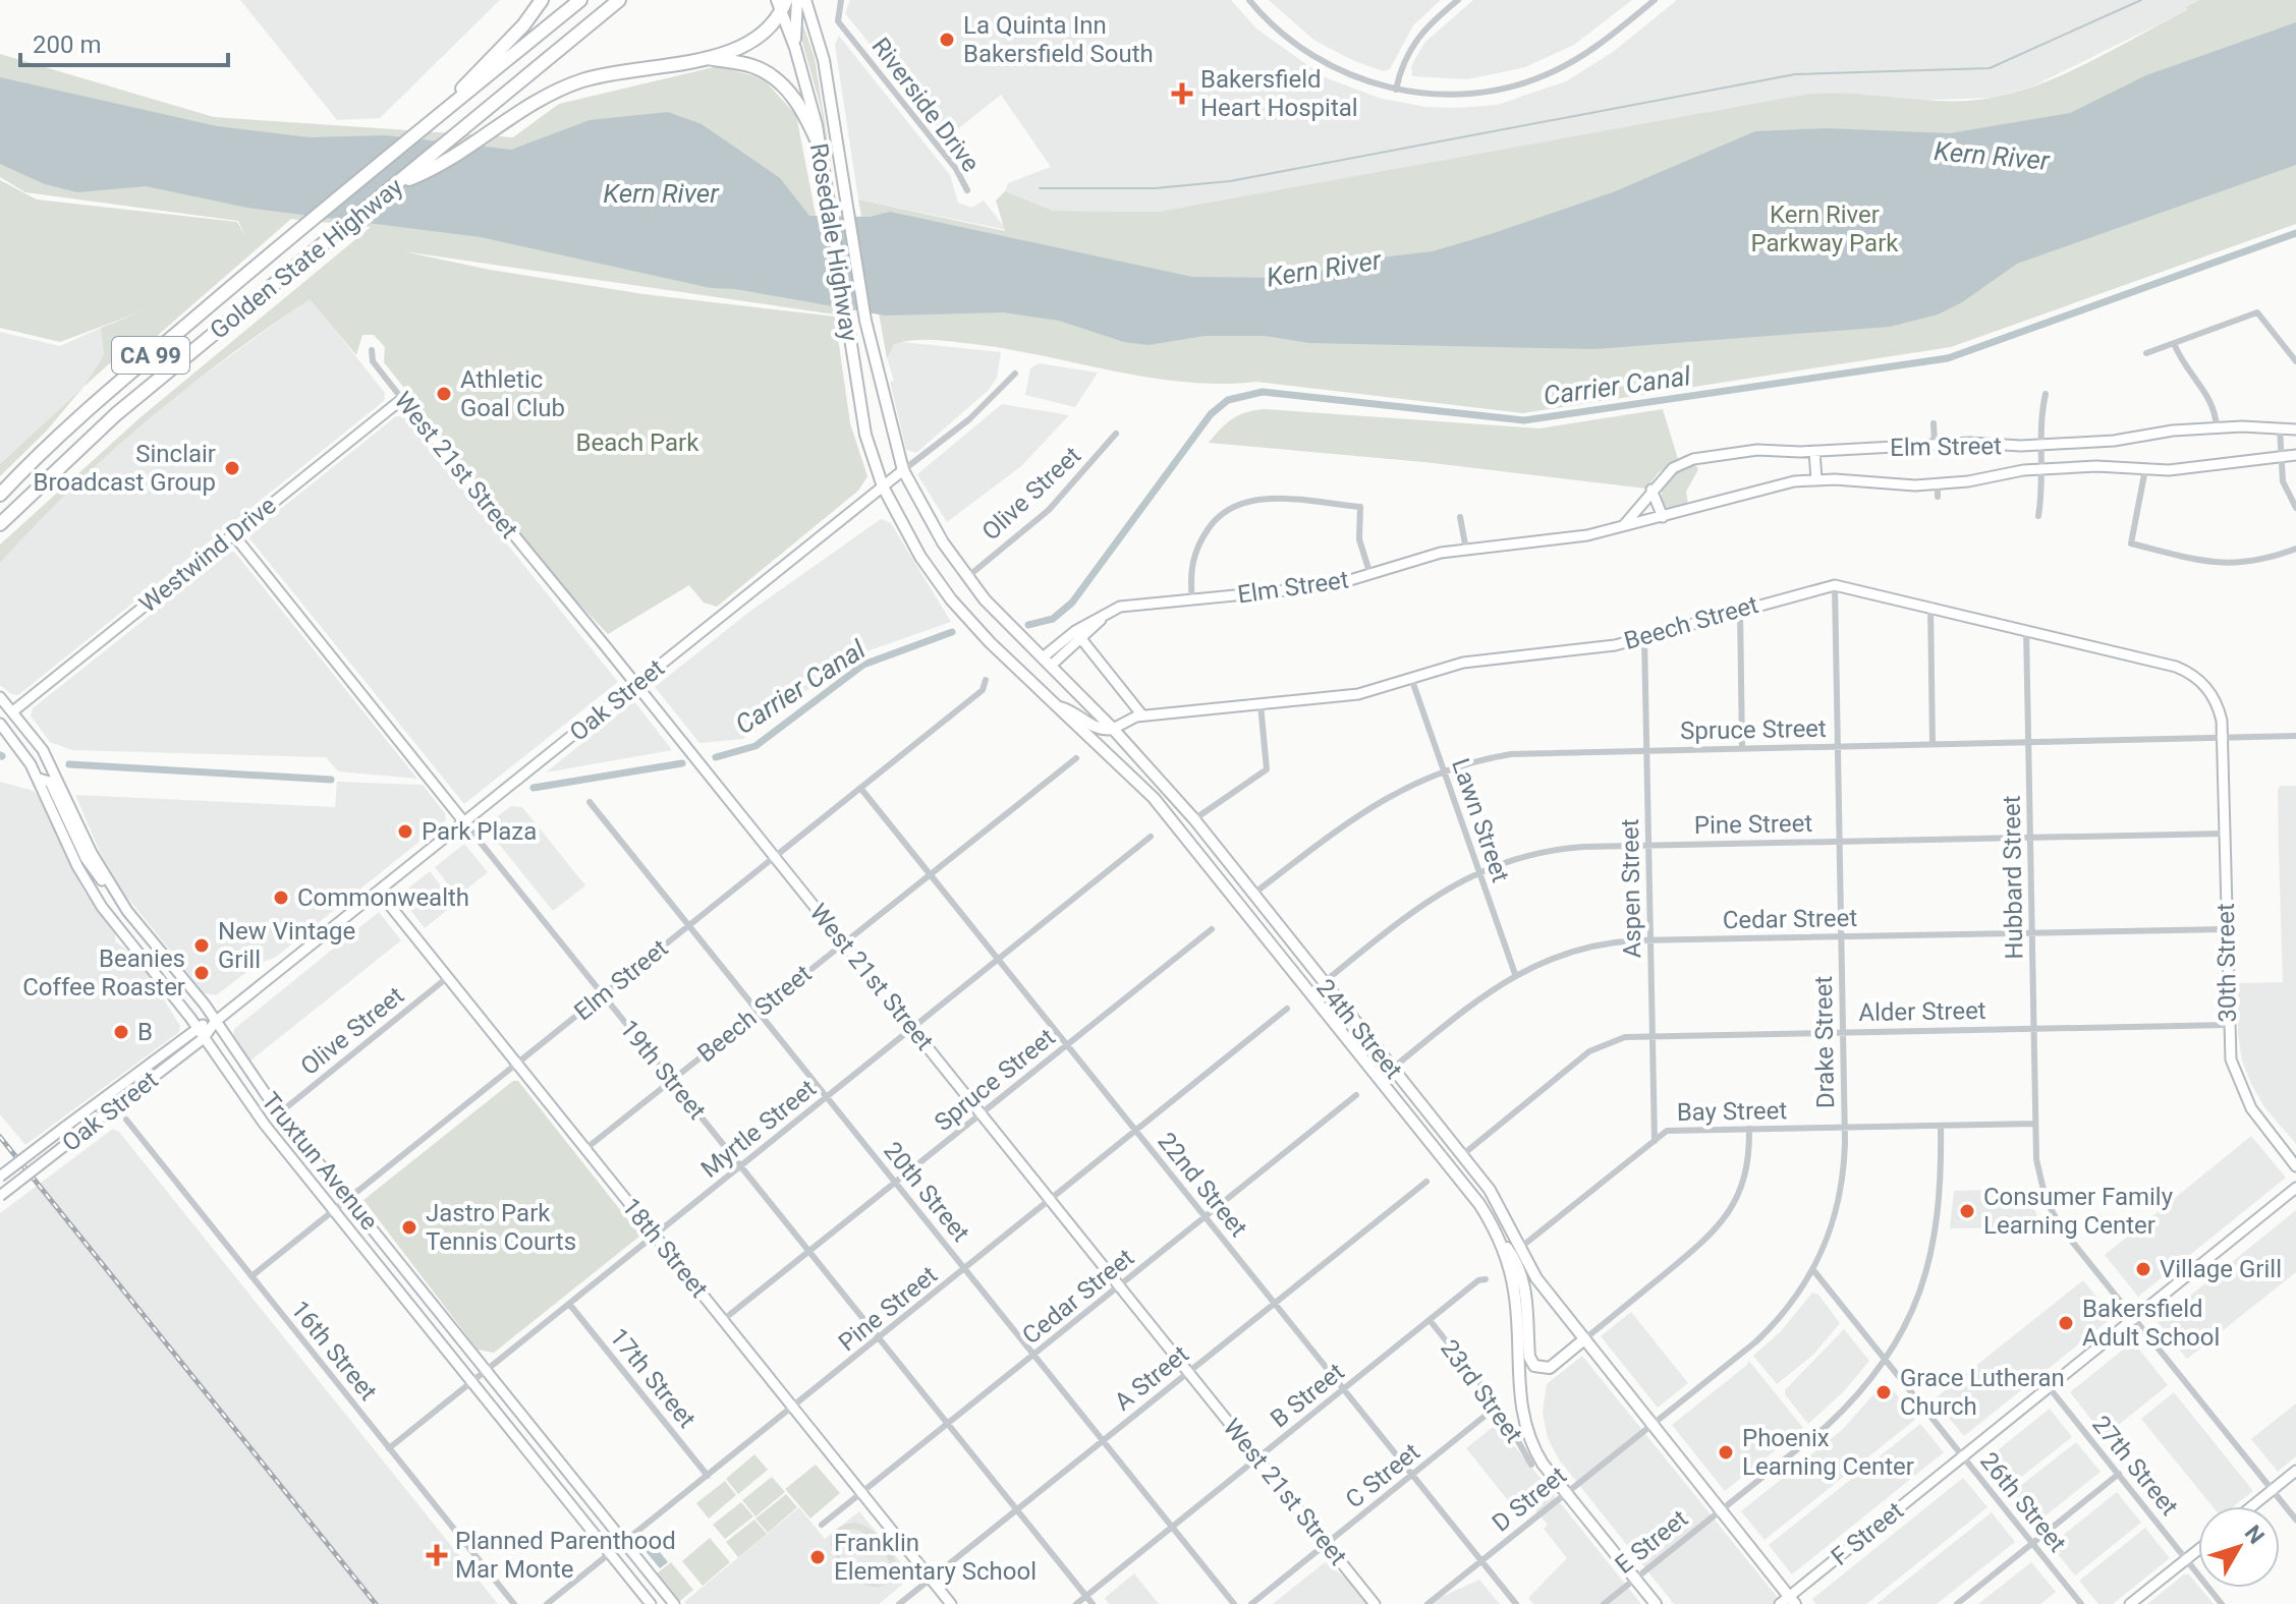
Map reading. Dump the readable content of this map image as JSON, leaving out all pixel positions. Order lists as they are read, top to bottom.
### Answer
{
  "streets": {
    "highway": ["Golden State Highway", "CA 99"],
    "main road": ["Rosedale Highway", "24th Street"],
    "street": [
      "Riverside Drive",
      "Elm Street",
      "West 21st Street",
      "Olive Street",
      "Westwind Drive",
      "Beech Street",
      "Oak Street",
      "Spruce Street",
      "Lawn Street",
      "Pine Street",
      "Hubbard Street",
      "Aspen Street",
      "Cedar Street",
      "30th Street",
      "Alder Street",
      "Drake Street",
      "19th Street",
      "Bay Street",
      "Myrtle Street",
      "Truxtun Avenue",
      "22nd Street",
      "20th Street",
      "18th Street",
      "16th Street",
      "17th Street",
      "A Street",
      "23rd Street",
      "B Street",
      "27th Street",
      "C Street",
      "D Street",
      "26th Street",
      "F Street",
      "E Street"
    ]
  },
  "crossings": [
    ["Rosedale Highway", "Oak Street"],
    ["Rosedale Highway", "24th Street"],
    ["Elm Street", "West 21st Street"],
    ["Elm Street", "24th Street"],
    ["Elm Street", "19th Street"],
    ["Elm Street", "Truxtun Avenue"],
    ["Elm Street", "22nd Street"],
    ["Elm Street", "20th Street"],
    ["Elm Street", "18th Street"],
    ["Elm Street", "16th Street"],
    ["West 21st Street", "Westwind Drive"],
    ["West 21st Street", "Beech Street"],
    ["West 21st Street", "Oak Street"],
    ["West 21st Street", "Spruce Street"],
    ["West 21st Street", "Pine Street"],
    ["West 21st Street", "Cedar Street"],
    ["West 21st Street", "Myrtle Street"],
    ["West 21st Street", "A Street"],
    ["West 21st Street", "B Street"],
    ["West 21st Street", "C Street"],
    ["Olive Street", "24th Street"],
    ["Olive Street", "Truxtun Avenue"],
    ["Olive Street", "18th Street"],
    ["Westwind Drive", "19th Street"],
    ["Westwind Drive", "Truxtun Avenue"],
    ["Beech Street", "Spruce Street"],
    ["Beech Street", "Lawn Street"],
    ["Beech Street", "Hubbard Street"],
    ["Beech Street", "Aspen Street"],
    ["Beech Street", "30th Street"],
    ["Beech Street", "24th Street"],
    ["Beech Street", "Drake Street"],
    ["Beech Street", "19th Street"],
    ["Beech Street", "22nd Street"],
    ["Beech Street", "20th Street"],
    ["Beech Street", "18th Street"],
    ["Oak Street", "24th Street"],
    ["Oak Street", "19th Street"],
    ["Oak Street", "Truxtun Avenue"],
    ["Oak Street", "18th Street"],
    ["Spruce Street", "Lawn Street"],
    ["Spruce Street", "Hubbard Street"],
    ["Spruce Street", "Aspen Street"],
    ["Spruce Street", "30th Street"],
    ["Spruce Street", "24th Street"],
    ["Spruce Street", "Drake Street"],
    ["Spruce Street", "19th Street"],
    ["Spruce Street", "22nd Street"],
    ["Spruce Street", "20th Street"],
    ["Spruce Street", "18th Street"],
    ["Lawn Street", "Pine Street"],
    ["Lawn Street", "Cedar Street"],
    ["Pine Street", "Hubbard Street"],
    ["Pine Street", "Aspen Street"],
    ["Pine Street", "30th Street"],
    ["Pine Street", "24th Street"],
    ["Pine Street", "Drake Street"],
    ["Pine Street", "19th Street"],
    ["Pine Street", "Truxtun Avenue"],
    ["Pine Street", "22nd Street"],
    ["Pine Street", "20th Street"],
    ["Pine Street", "18th Street"],
    ["Pine Street", "17th Street"],
    ["Hubbard Street", "Cedar Street"],
    ["Hubbard Street", "Alder Street"],
    ["Hubbard Street", "Bay Street"],
    ["Hubbard Street", "F Street"],
    ["Aspen Street", "Cedar Street"],
    ["Aspen Street", "Alder Street"],
    ["Aspen Street", "Bay Street"],
    ["Cedar Street", "30th Street"],
    ["Cedar Street", "24th Street"],
    ["Cedar Street", "Drake Street"],
    ["Cedar Street", "19th Street"],
    ["Cedar Street", "22nd Street"],
    ["Cedar Street", "20th Street"],
    ["Cedar Street", "18th Street"],
    ["30th Street", "Alder Street"],
    ["Alder Street", "24th Street"],
    ["Alder Street", "Drake Street"],
    ["24th Street", "Drake Street"],
    ["24th Street", "Bay Street"],
    ["24th Street", "D Street"],
    ["24th Street", "F Street"],
    ["24th Street", "E Street"],
    ["Drake Street", "Bay Street"],
    ["Drake Street", "D Street"],
    ["Drake Street", "26th Street"],
    ["19th Street", "Myrtle Street"],
    ["19th Street", "A Street"],
    ["19th Street", "B Street"],
    ["Bay Street", "E Street"],
    ["Myrtle Street", "Truxtun Avenue"],
    ["Myrtle Street", "22nd Street"],
    ["Myrtle Street", "20th Street"],
    ["Myrtle Street", "18th Street"],
    ["Myrtle Street", "16th Street"],
    ["Myrtle Street", "17th Street"],
    ["22nd Street", "A Street"],
    ["22nd Street", "B Street"],
    ["22nd Street", "C Street"],
    ["22nd Street", "D Street"],
    ["20th Street", "A Street"],
    ["20th Street", "B Street"],
    ["18th Street", "A Street"],
    ["23rd Street", "B Street"],
    ["23rd Street", "C Street"],
    ["27th Street", "F Street"],
    ["26th Street", "F Street"],
    ["26th Street", "E Street"]
  ],
  "water": ["Kern River", "Carrier Canal"],
  "parks": ["Kern River Parkway Park", "Beach Park"],
  "places": {
    "other": [
      "La Quinta Inn Bakersfield South",
      "Athletic Goal Club",
      "Sinclair Broadcast Group",
      "Park Plaza",
      "Commonwealth",
      "New Vintage Grill",
      "Beanies Coffee Roaster",
      "B",
      "Consumer Family Learning Center",
      "Jastro Park Tennis Courts",
      "Village Grill",
      "Bakersfield Adult School",
      "Grace Lutheran Church",
      "Phoenix Learning Center",
      "Franklin Elementary School"
    ],
    "health": ["Bakersfield Heart Hospital", "Planned Parenthood Mar Monte"]
  },
  "scale_bar": "200 m",
  "north": "top right"
}
